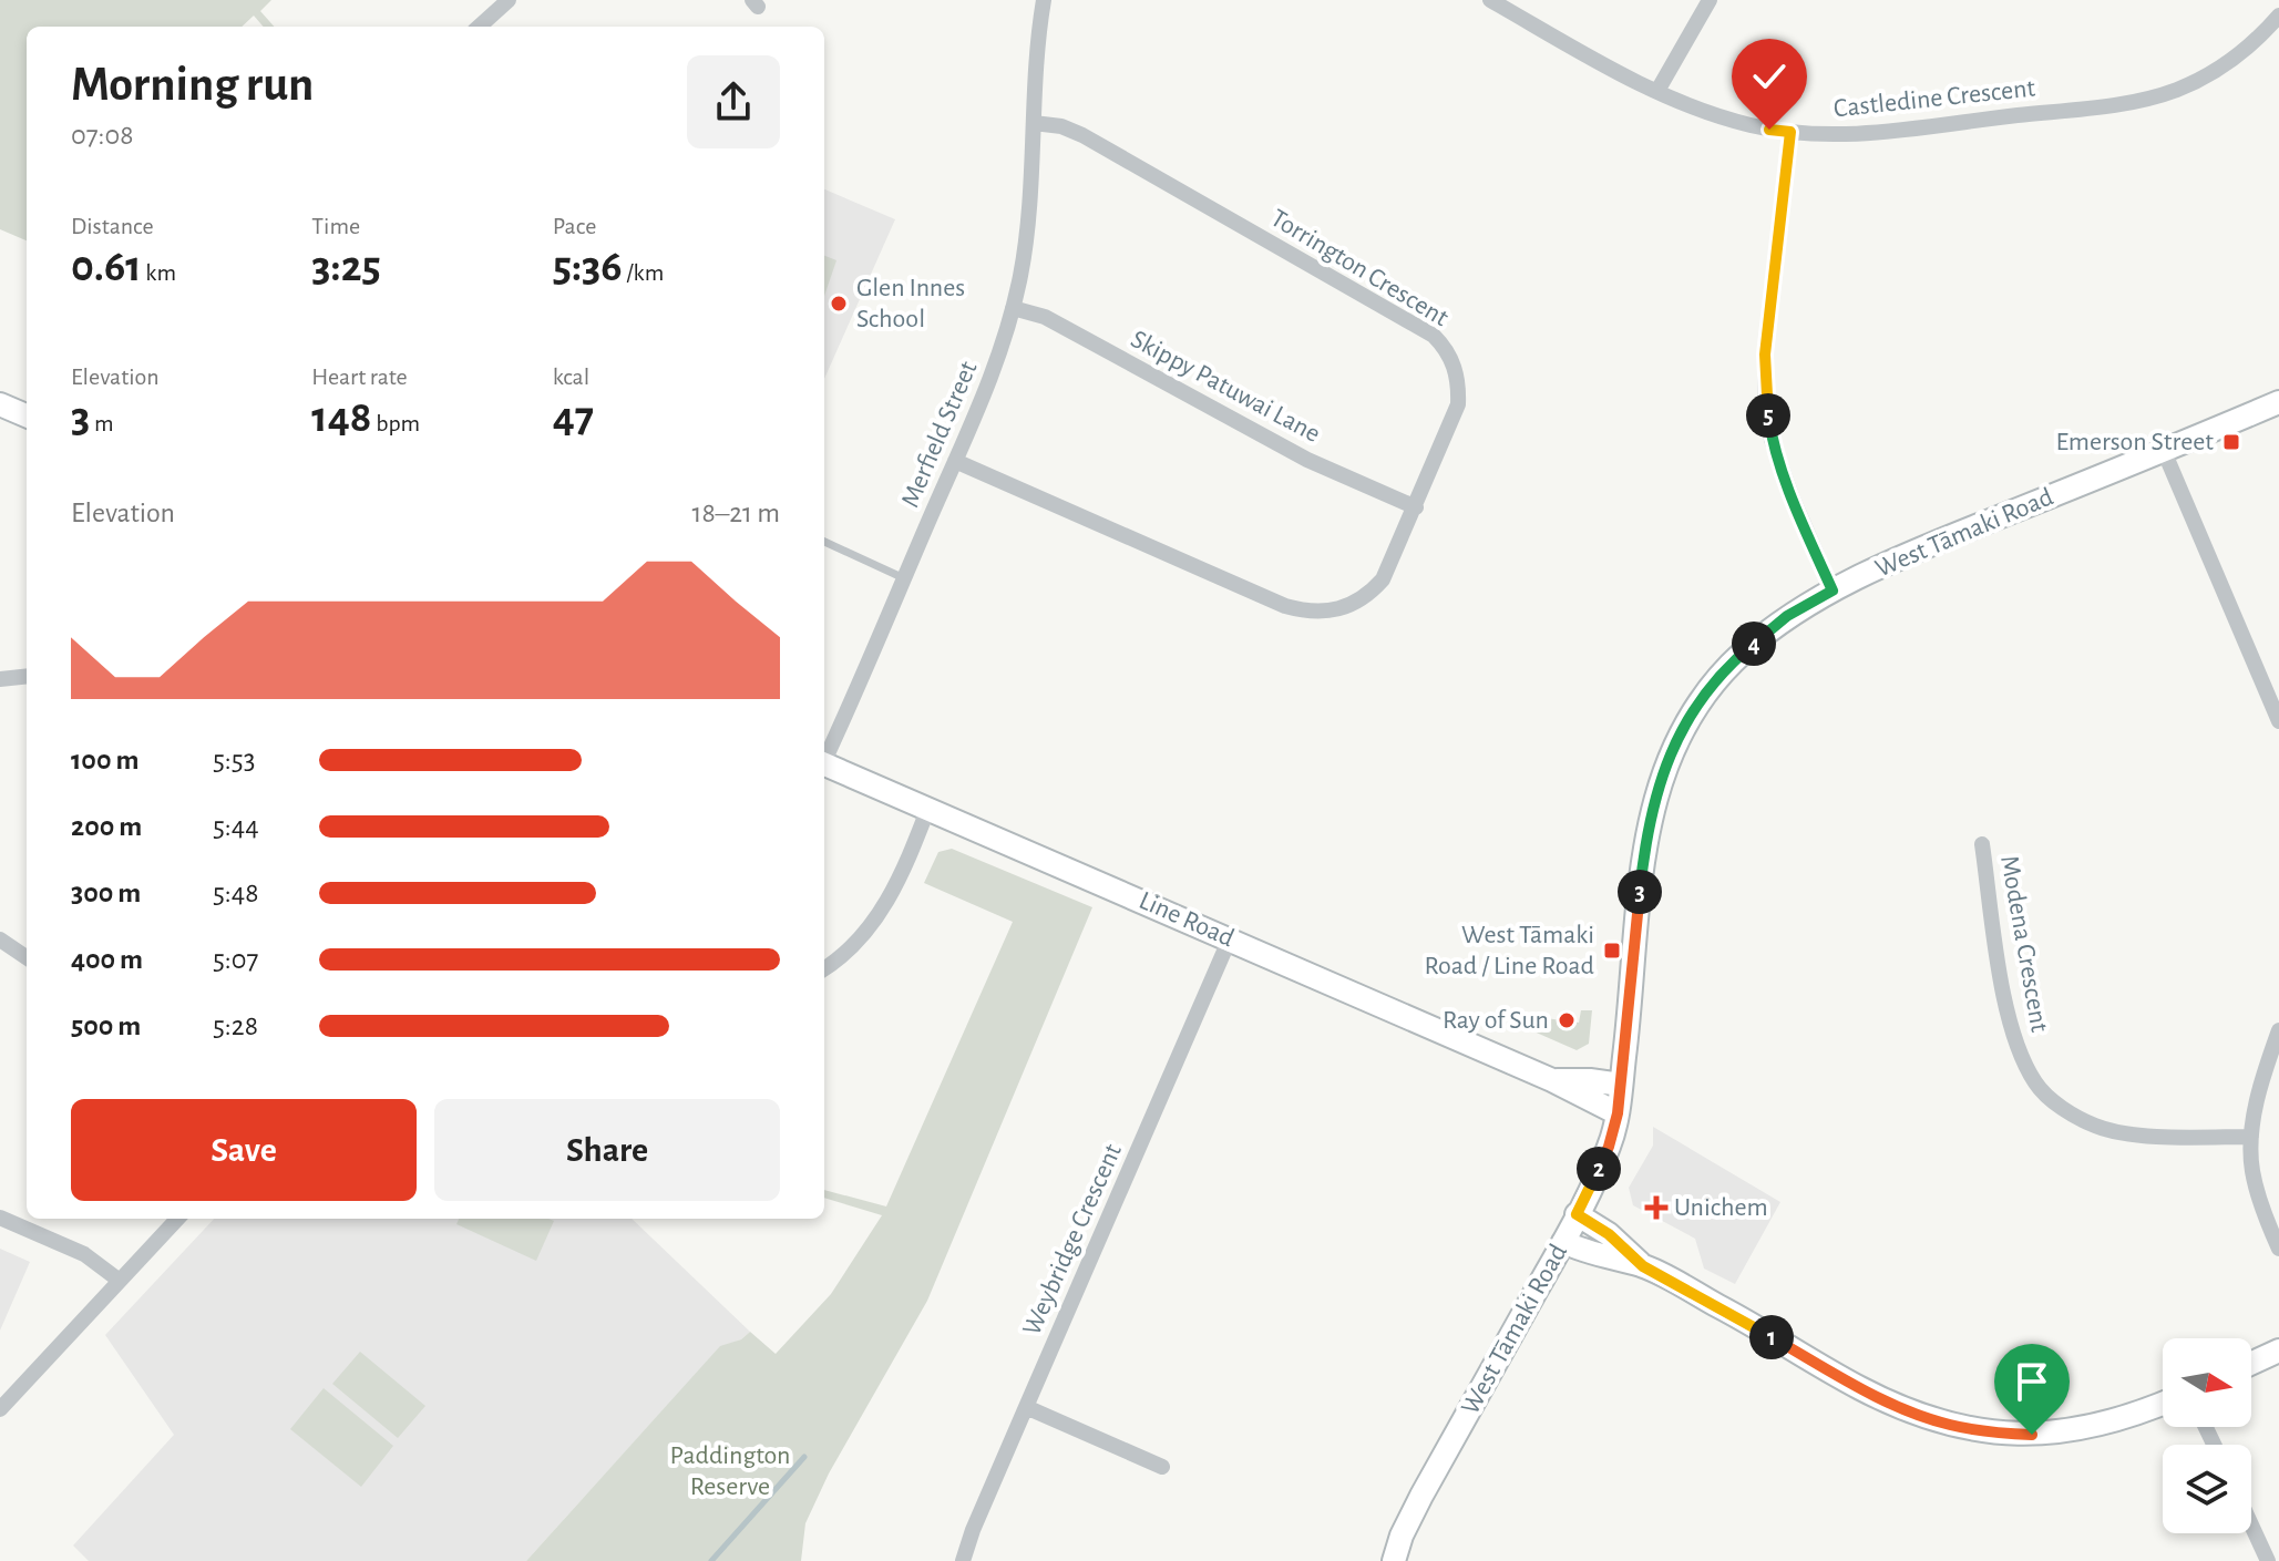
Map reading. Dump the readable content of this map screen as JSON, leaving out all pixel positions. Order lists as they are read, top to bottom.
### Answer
{
  "streets": {
    "main road": ["West Tāmaki Road", "Line Road"],
    "street": [
      "Castledine Crescent",
      "Torrington Crescent",
      "Skippy Patuwai Lane",
      "Merfield Street",
      "Modena Crescent",
      "Weybridge Crescent"
    ]
  },
  "crossings": [
    ["Torrington Crescent", "Skippy Patuwai Lane"],
    ["Torrington Crescent", "Merfield Street"],
    ["Skippy Patuwai Lane", "Merfield Street"],
    ["West Tāmaki Road", "Line Road"],
    ["Line Road", "Weybridge Crescent"]
  ],
  "parks": ["Paddington Reserve"],
  "places": {
    "other": ["Glen Innes School", "Ray of Sun"],
    "transit": ["Emerson Street", "West Tāmaki Road / Line Road"],
    "health": ["Unichem"]
  },
  "north": "right",
  "page": {
    "heading": ["Morning run", "07:08"],
    "stats": [
      ["Distance", "0.61 km"],
      ["Time", "3:25"],
      ["Pace", "5:36 /km"],
      ["Elevation", "3 m"],
      ["Heart rate", "148 bpm"],
      ["kcal", "47"]
    ],
    "pins": [
      "5",
      "4",
      "3",
      "2",
      "1"
    ],
    "chart": ["Elevation", "18–21 m"],
    "list": [
      {
        "name": "100 m",
        "note": "5:53"
      },
      {
        "name": "200 m",
        "note": "5:44"
      },
      {
        "name": "300 m",
        "note": "5:48"
      },
      {
        "name": "400 m",
        "note": "5:07"
      },
      {
        "name": "500 m",
        "note": "5:28"
      }
    ],
    "buttons": ["Save", "Share"]
  }
}
